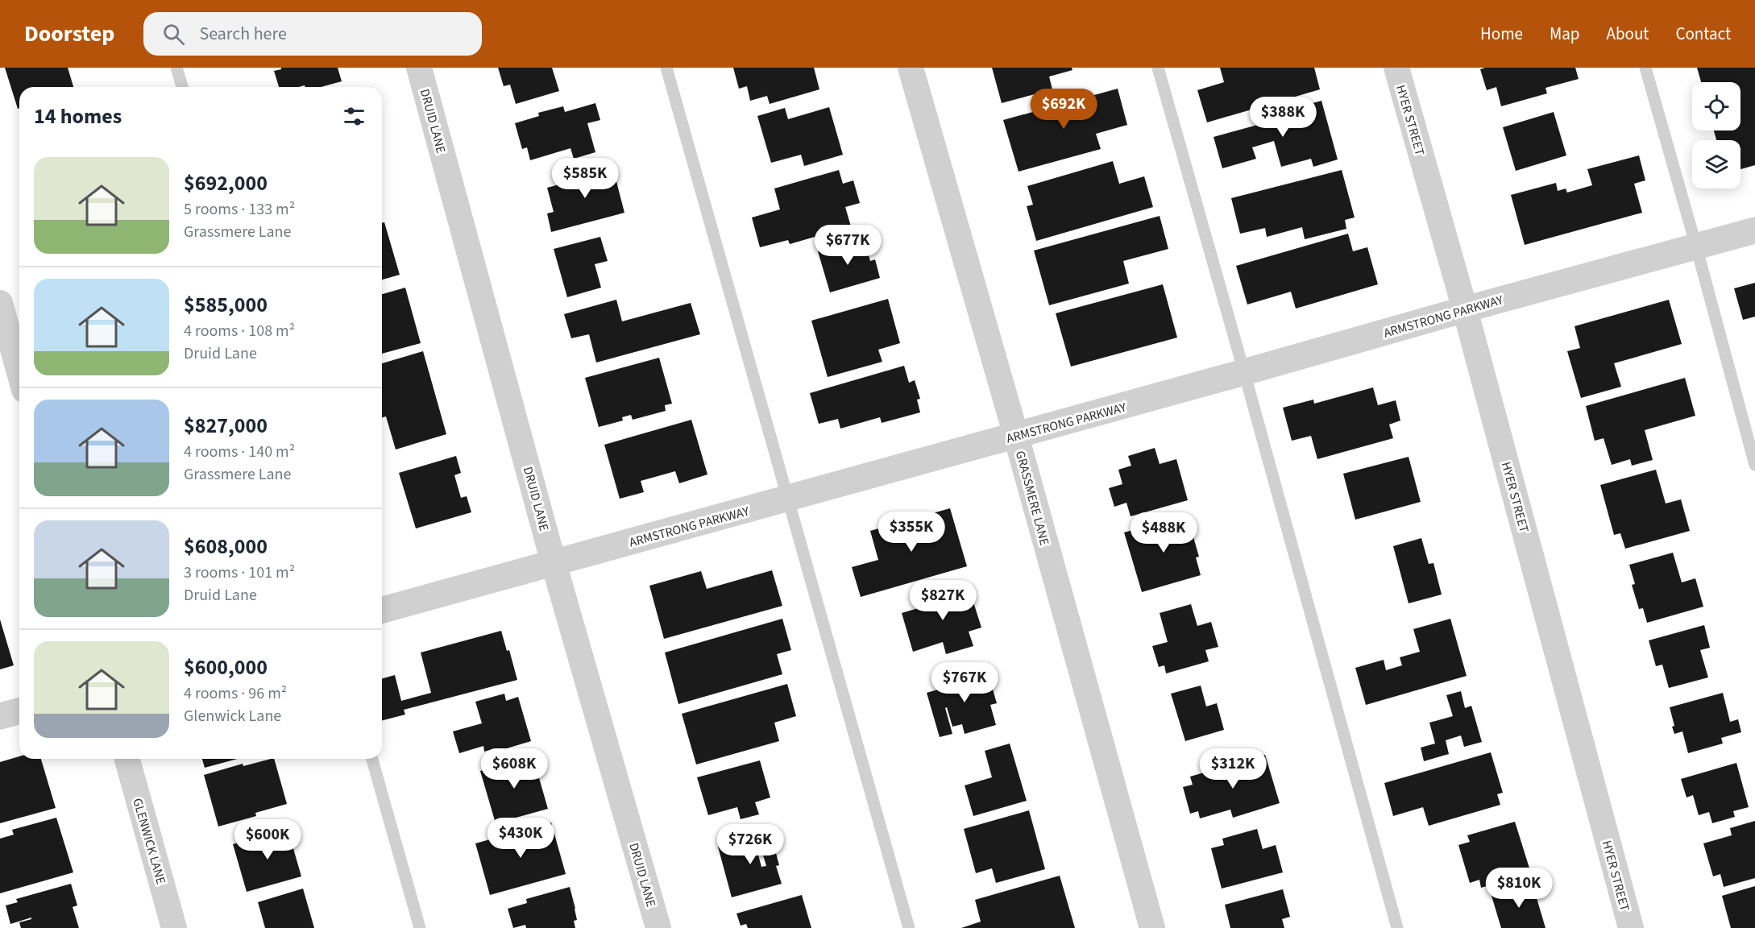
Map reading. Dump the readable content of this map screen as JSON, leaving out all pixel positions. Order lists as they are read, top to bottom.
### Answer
{
  "streets": {
    "street": [
      "HYER STREET",
      "DRUID LANE",
      "ARMSTRONG PARKWAY",
      "GRASSMERE LANE",
      "GLENWICK LANE"
    ]
  },
  "crossings": [
    ["HYER STREET", "ARMSTRONG PARKWAY"],
    ["DRUID LANE", "ARMSTRONG PARKWAY"],
    ["ARMSTRONG PARKWAY", "GRASSMERE LANE"]
  ],
  "page": {
    "header": "Doorstep",
    "search": "Search here",
    "nav": [
      "Home",
      "Map",
      "About",
      "Contact"
    ],
    "heading": "14 homes",
    "price": [
      "$692K",
      "$388K",
      "$585K",
      "$677K",
      "$355K",
      "$488K",
      "$827K",
      "$767K",
      "$608K",
      "$312K",
      "$430K",
      "$600K",
      "$726K",
      "$810K"
    ],
    "list": [
      {
        "name": "$692,000",
        "note": "5 rooms · 133 m² · Grassmere Lane"
      },
      {
        "name": "$585,000",
        "note": "4 rooms · 108 m² · Druid Lane"
      },
      {
        "name": "$827,000",
        "note": "4 rooms · 140 m² · Grassmere Lane"
      },
      {
        "name": "$608,000",
        "note": "3 rooms · 101 m² · Druid Lane"
      },
      {
        "name": "$600,000",
        "note": "4 rooms · 96 m² · Glenwick Lane"
      }
    ]
  }
}
